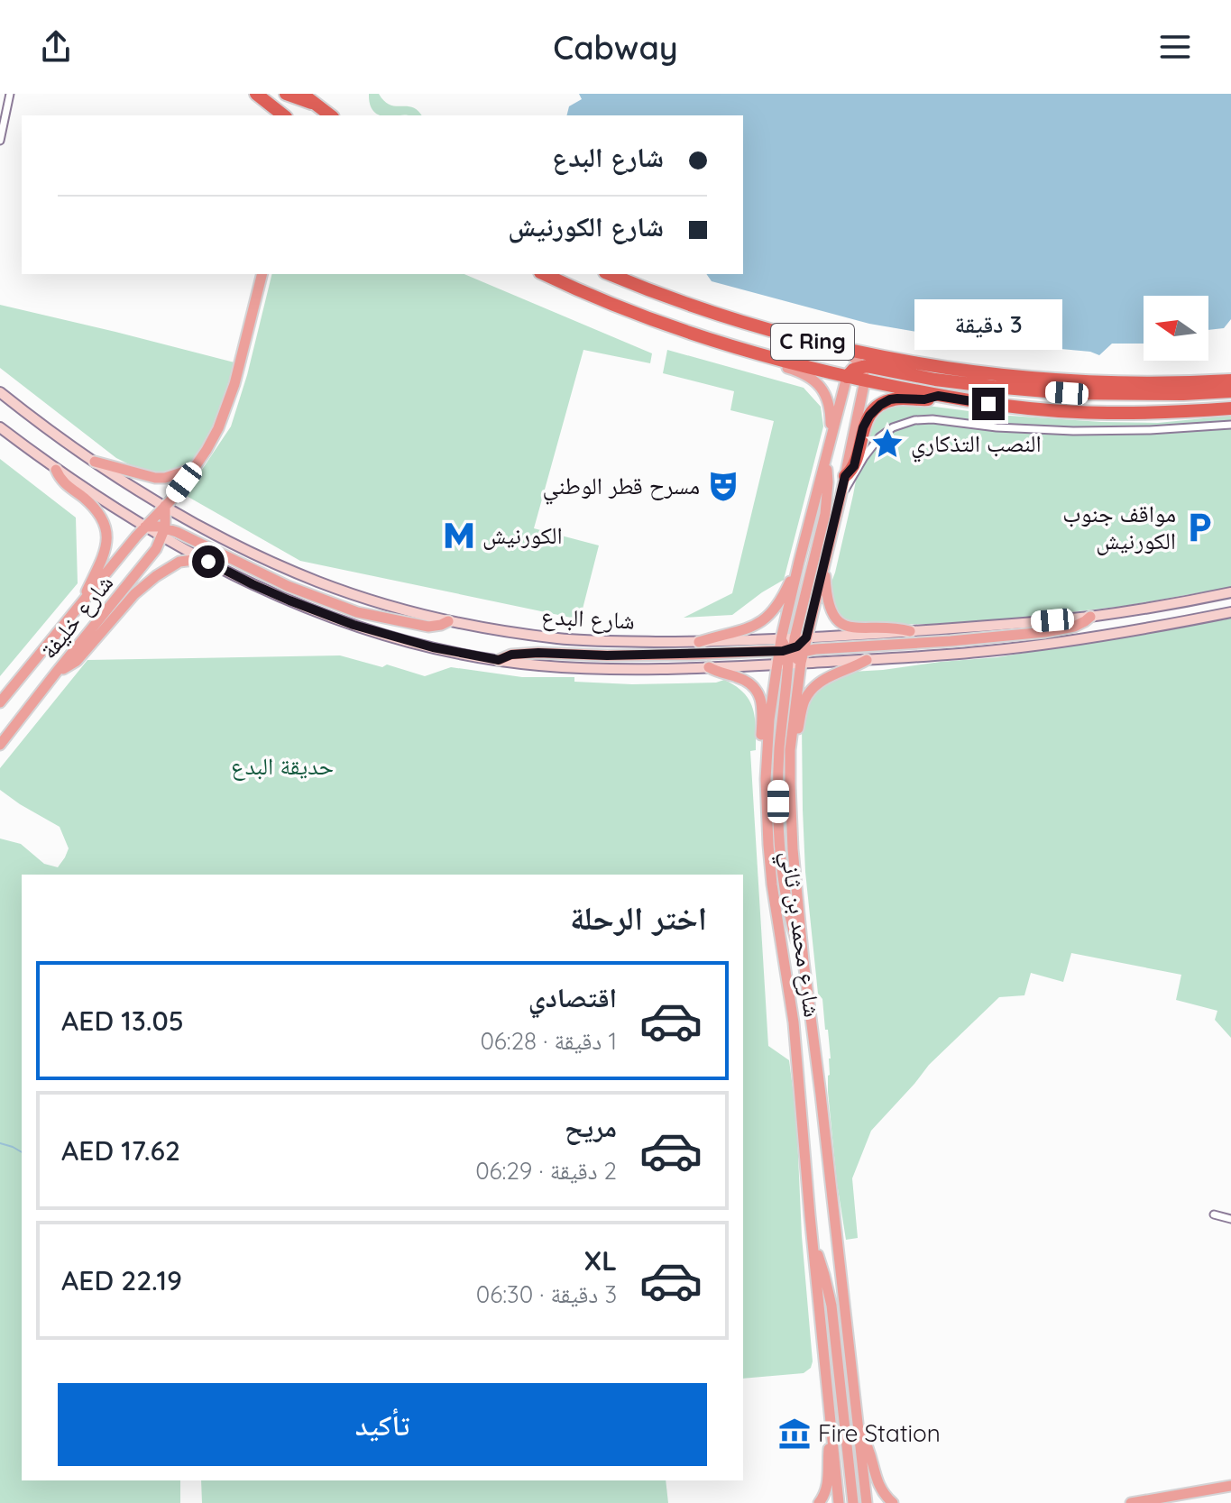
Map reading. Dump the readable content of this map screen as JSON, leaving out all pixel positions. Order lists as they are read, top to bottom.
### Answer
{
  "streets": {
    "highway": ["C Ring"],
    "main road": ["شارع خليفة", "شارع البدع", "شارع محمد بن ثاني"]
  },
  "crossings": [
    ["C Ring", "شارع محمد بن ثاني"],
    ["شارع خليفة", "شارع البدع"],
    ["شارع البدع", "شارع محمد بن ثاني"]
  ],
  "parks": ["حديقة البدع"],
  "places": {
    "place": ["النصب التذكاري"],
    "theatre": ["مسرح قطر الوطني"],
    "parking": ["مواقف جنوب الكورنيش"],
    "metro station": ["الكورنيش"],
    "museum": ["Fire Station"]
  },
  "north": "left",
  "page": {
    "header": "Cabway",
    "banner": ["شارع البدع", "شارع الكورنيش"],
    "bubble": "3 دقيقة",
    "heading": "اختر الرحلة",
    "list": [
      {
        "name": "اقتصادي",
        "note": "1 دقيقة · 06:28",
        "value": "AED 13.05"
      },
      {
        "name": "مريح",
        "note": "2 دقيقة · 06:29",
        "value": "AED 17.62"
      },
      {
        "name": "XL",
        "note": "3 دقيقة · 06:30",
        "value": "AED 22.19"
      }
    ],
    "buttons": "تأكيد"
  }
}
